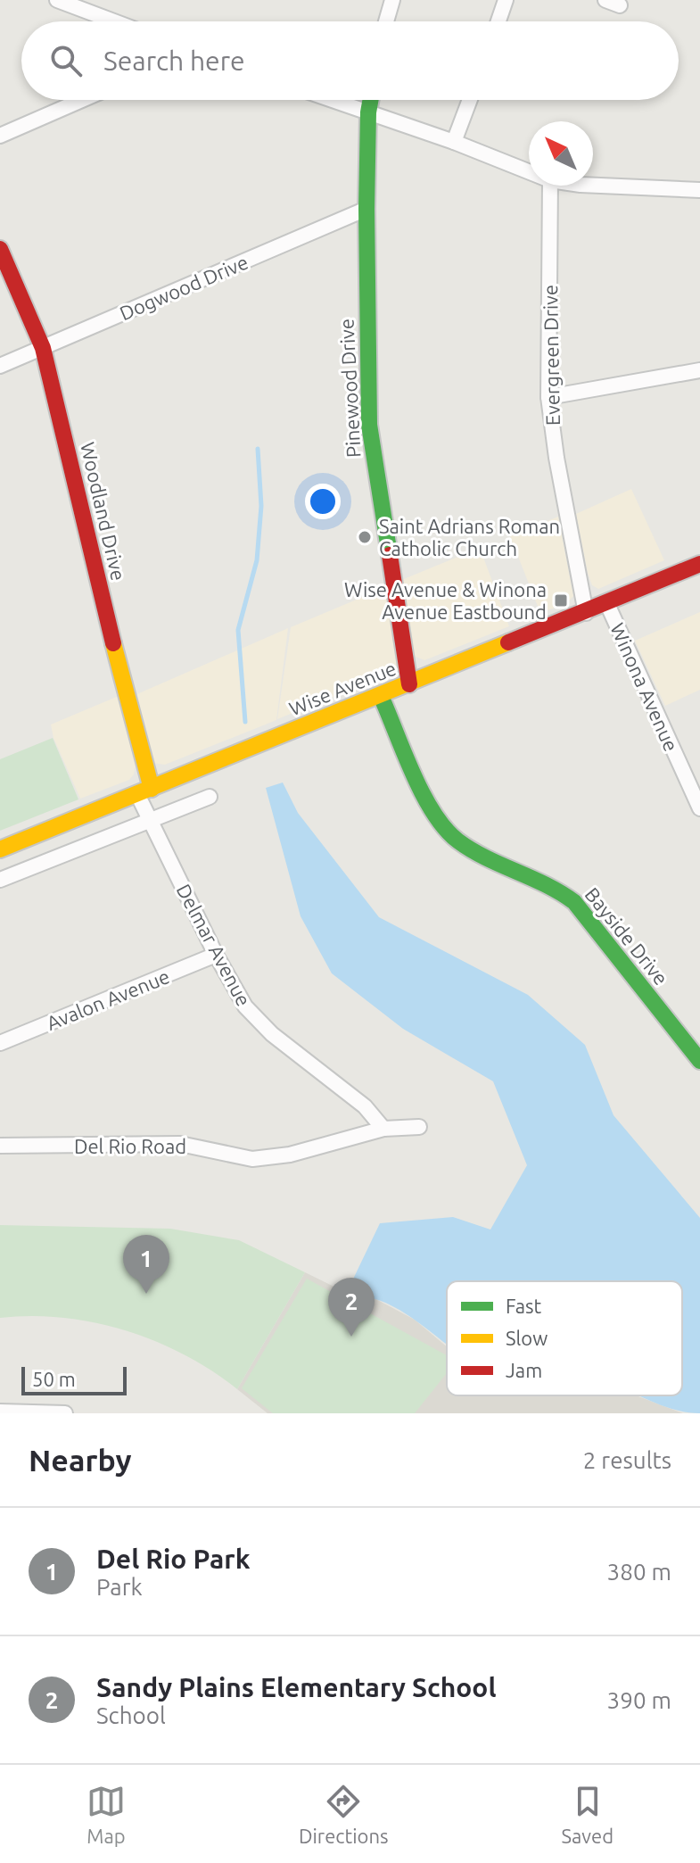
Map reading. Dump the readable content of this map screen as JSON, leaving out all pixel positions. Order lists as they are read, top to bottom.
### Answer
{
  "streets": {
    "street": [
      "Dogwood Drive",
      "Evergreen Drive",
      "Pinewood Drive",
      "Woodland Drive",
      "Winona Avenue",
      "Wise Avenue",
      "Bayside Drive",
      "Delmar Avenue",
      "Avalon Avenue",
      "Del Rio Road"
    ]
  },
  "crossings": [
    ["Dogwood Drive", "Pinewood Drive"],
    ["Dogwood Drive", "Woodland Drive"],
    ["Evergreen Drive", "Wise Avenue"],
    ["Pinewood Drive", "Wise Avenue"],
    ["Woodland Drive", "Wise Avenue"],
    ["Woodland Drive", "Delmar Avenue"],
    ["Winona Avenue", "Wise Avenue"],
    ["Wise Avenue", "Bayside Drive"],
    ["Wise Avenue", "Delmar Avenue"],
    ["Delmar Avenue", "Avalon Avenue"],
    ["Delmar Avenue", "Del Rio Road"]
  ],
  "places": {
    "other": ["Saint Adrians Roman Catholic Church"],
    "transit": ["Wise Avenue & Winona Avenue Eastbound"]
  },
  "legend": ["Fast", "Slow", "Jam"],
  "scale_bar": "50 m",
  "north": "top left",
  "page": {
    "search": "Search here",
    "pins": ["1", "2"],
    "scale": "50 m",
    "heading": ["Nearby", "2 results"],
    "list": [
      {
        "mark": "1",
        "name": "Del Rio Park",
        "note": "Park",
        "value": "380 m"
      },
      {
        "mark": "2",
        "name": "Sandy Plains Elementary School",
        "note": "School",
        "value": "390 m"
      }
    ],
    "nav": ["Map", "Directions", "Saved"]
  }
}
